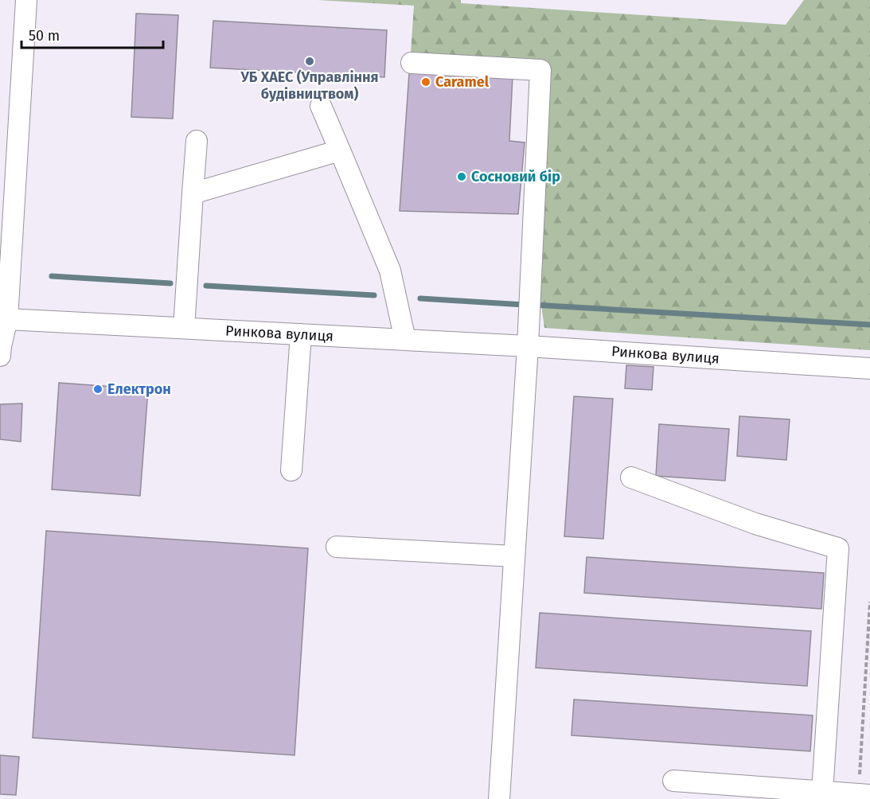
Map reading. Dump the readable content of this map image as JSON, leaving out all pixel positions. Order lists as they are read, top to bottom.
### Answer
{
  "streets": {
    "lane": ["Ринкова вулиця"]
  },
  "places": [
    "УБ ХАЕС (Управління будівництвом)",
    "Caramel",
    "Сосновий бір",
    "Електрон"
  ],
  "scale_bar": "50 m"
}
